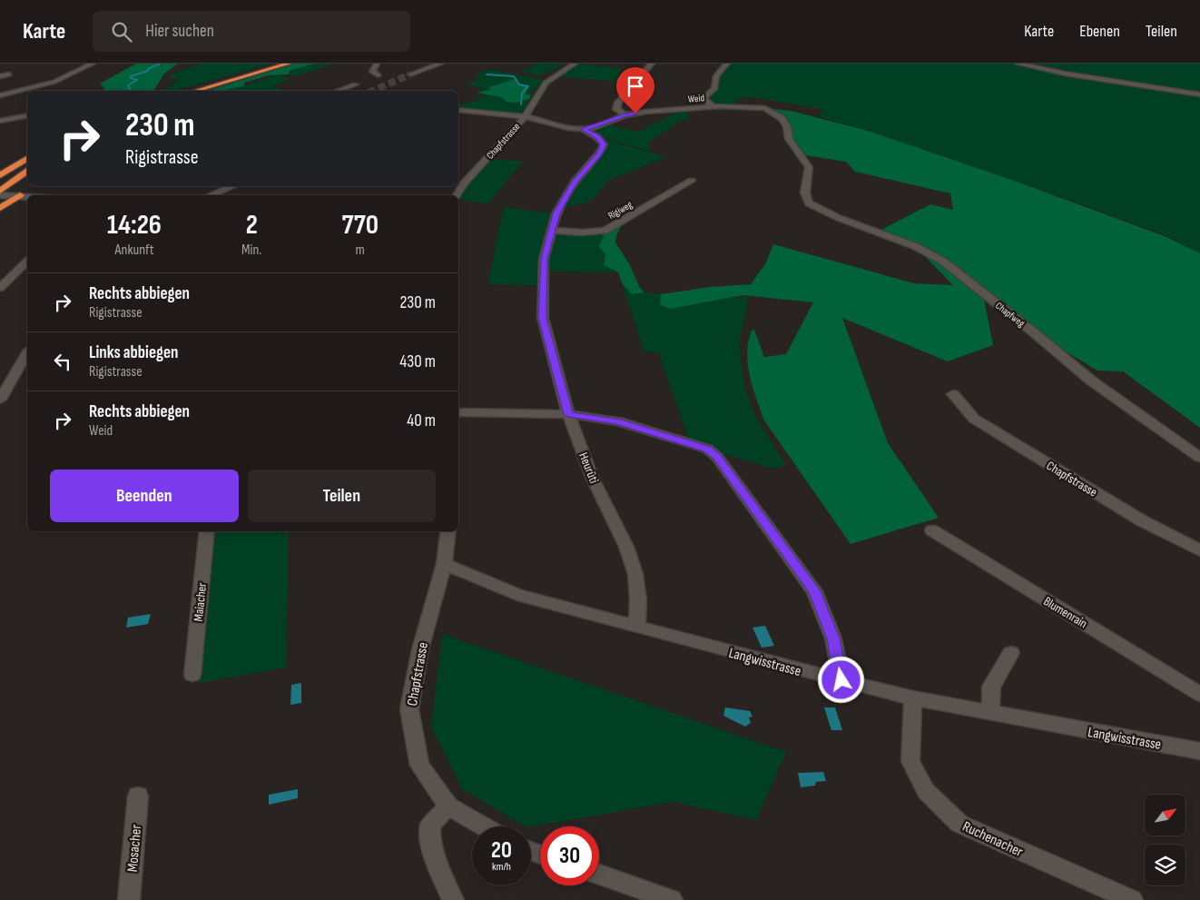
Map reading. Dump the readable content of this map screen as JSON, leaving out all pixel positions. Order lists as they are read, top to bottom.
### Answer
{
  "streets": {
    "street": [
      "Weid",
      "Chapfstrasse",
      "Rigiweg",
      "Chapfweg",
      "Heurüti",
      "Maiacher",
      "Blumenrain",
      "Langwisstrasse",
      "Ruchenacher",
      "Mosacher"
    ]
  },
  "crossings": [
    ["Weid", "Chapfstrasse"],
    ["Weid", "Chapfweg"],
    ["Weid", "Heurüti"],
    ["Chapfstrasse", "Langwisstrasse"],
    ["Rigiweg", "Heurüti"],
    ["Heurüti", "Langwisstrasse"],
    ["Langwisstrasse", "Ruchenacher"]
  ],
  "north": "top right",
  "page": {
    "header": "Karte",
    "search": "Hier suchen",
    "nav": ["Karte", "Ebenen", "Teilen"],
    "turn": ["230 m", "Rigistrasse"],
    "eta": [
      "14:26",
      "Ankunft",
      "2",
      "Min.",
      "770",
      "m"
    ],
    "list": [
      {
        "name": "Rechts abbiegen",
        "note": "Rigistrasse",
        "value": "230 m"
      },
      {
        "name": "Links abbiegen",
        "note": "Rigistrasse",
        "value": "430 m"
      },
      {
        "name": "Rechts abbiegen",
        "note": "Weid",
        "value": "40 m"
      }
    ],
    "buttons": ["Beenden", "Teilen"],
    "speed": "20 km/h",
    "limit": "30"
  }
}
